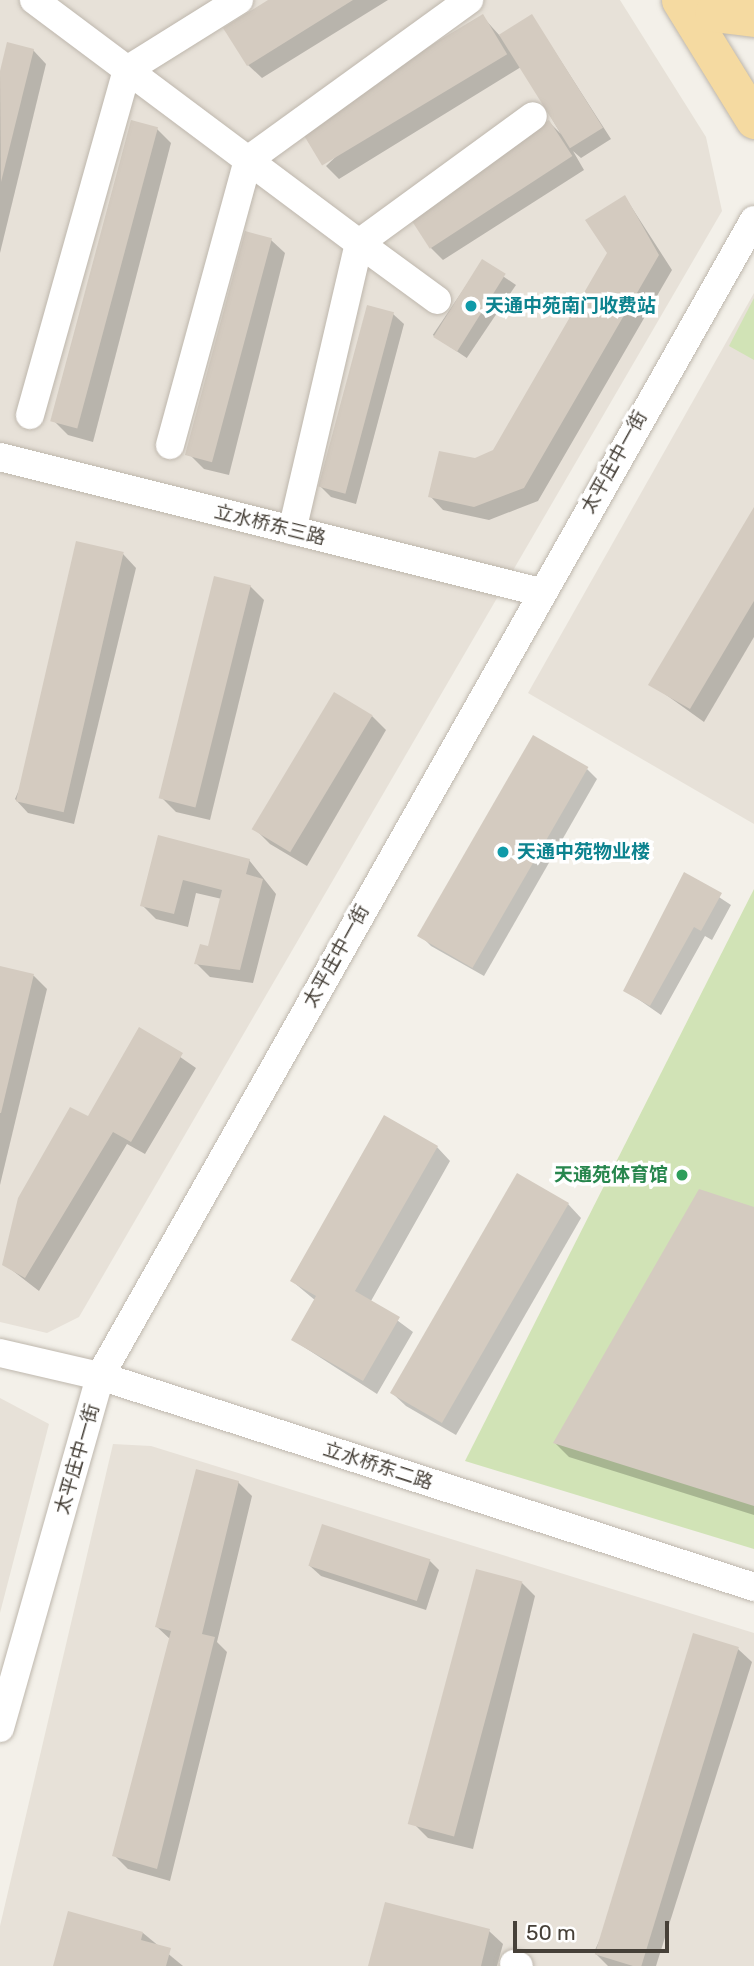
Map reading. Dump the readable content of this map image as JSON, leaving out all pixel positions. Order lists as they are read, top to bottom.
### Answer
{
  "streets": {
    "street": ["太平庄中一街", "立水桥东三路", "立水桥东二路"]
  },
  "crossings": [
    ["太平庄中一街", "立水桥东三路"],
    ["太平庄中一街", "立水桥东二路"]
  ],
  "places": ["天通中苑南门收费站", "天通中苑物业楼", "天通苑体育馆"],
  "scale_bar": "50 m"
}
